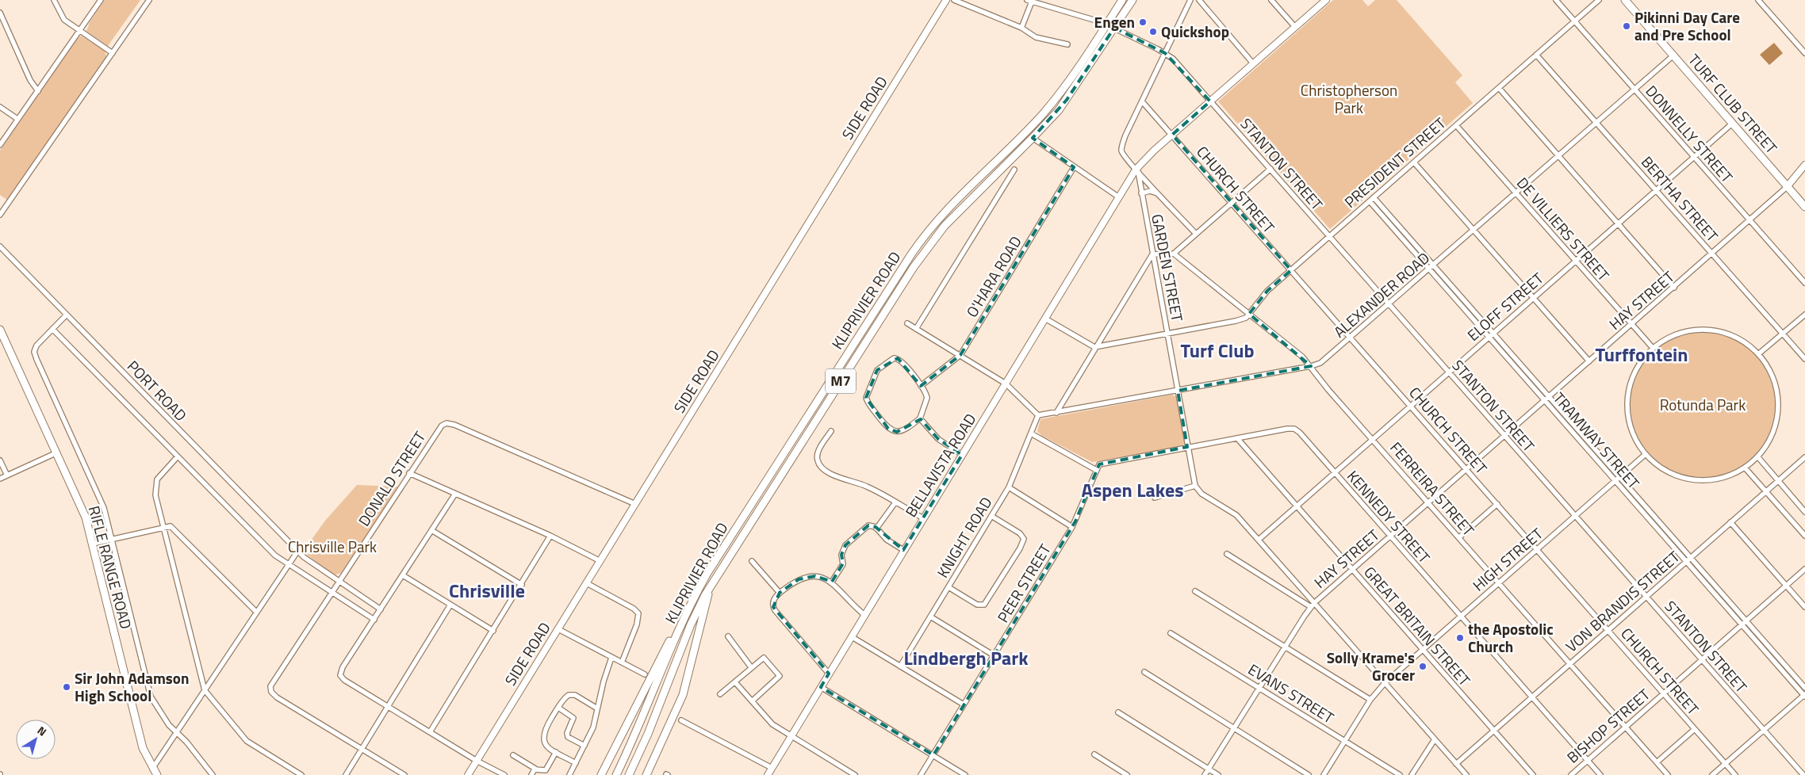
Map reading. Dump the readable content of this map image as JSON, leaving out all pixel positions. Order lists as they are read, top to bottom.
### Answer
{
  "streets": {
    "main road": [
      "TURF CLUB STREET",
      "KLIPRIVIER ROAD",
      "M7",
      "RIFLE RANGE ROAD"
    ],
    "street": [
      "SIDE ROAD",
      "DONNELLY STREET",
      "PRESIDENT STREET",
      "STANTON STREET",
      "CHURCH STREET",
      "BERTHA STREET",
      "DE VILLIERS STREET",
      "GARDEN STREET",
      "O'HARA ROAD",
      "ALEXANDER ROAD",
      "HAY STREET",
      "ELOFF STREET",
      "PORT ROAD",
      "TRAMWAY STREET",
      "BELLAVISTA ROAD",
      "DONALD STREET",
      "FERREIRA STREET",
      "KENNEDY STREET",
      "KNIGHT ROAD",
      "HIGH STREET",
      "PEER STREET",
      "VON BRANDIS STREET",
      "GREAT BRITAIN STREET",
      "EVANS STREET",
      "BISHOP STREET"
    ]
  },
  "crossings": [
    ["TURF CLUB STREET", "ALEXANDER ROAD"],
    ["TURF CLUB STREET", "HAY STREET"],
    ["TURF CLUB STREET", "ELOFF STREET"],
    ["SIDE ROAD", "DONALD STREET"],
    ["DONNELLY STREET", "PRESIDENT STREET"],
    ["DONNELLY STREET", "ALEXANDER ROAD"],
    ["DONNELLY STREET", "HAY STREET"],
    ["DONNELLY STREET", "ELOFF STREET"],
    ["PRESIDENT STREET", "STANTON STREET"],
    ["PRESIDENT STREET", "CHURCH STREET"],
    ["PRESIDENT STREET", "BERTHA STREET"],
    ["PRESIDENT STREET", "DE VILLIERS STREET"],
    ["PRESIDENT STREET", "GARDEN STREET"],
    ["PRESIDENT STREET", "TRAMWAY STREET"],
    ["PRESIDENT STREET", "FERREIRA STREET"],
    ["STANTON STREET", "ALEXANDER ROAD"],
    ["STANTON STREET", "KLIPRIVIER ROAD"],
    ["STANTON STREET", "HAY STREET"],
    ["STANTON STREET", "ELOFF STREET"],
    ["STANTON STREET", "HIGH STREET"],
    ["STANTON STREET", "VON BRANDIS STREET"],
    ["STANTON STREET", "BISHOP STREET"],
    ["CHURCH STREET", "ALEXANDER ROAD"],
    ["CHURCH STREET", "HAY STREET"],
    ["CHURCH STREET", "ELOFF STREET"],
    ["CHURCH STREET", "HIGH STREET"],
    ["CHURCH STREET", "VON BRANDIS STREET"],
    ["CHURCH STREET", "BISHOP STREET"],
    ["BERTHA STREET", "ALEXANDER ROAD"],
    ["BERTHA STREET", "HAY STREET"],
    ["BERTHA STREET", "ELOFF STREET"],
    ["DE VILLIERS STREET", "ALEXANDER ROAD"],
    ["DE VILLIERS STREET", "HAY STREET"],
    ["DE VILLIERS STREET", "ELOFF STREET"],
    ["GARDEN STREET", "ALEXANDER ROAD"],
    ["GARDEN STREET", "BELLAVISTA ROAD"],
    ["GARDEN STREET", "KENNEDY STREET"],
    ["ALEXANDER ROAD", "TRAMWAY STREET"],
    ["ALEXANDER ROAD", "FERREIRA STREET"],
    ["ALEXANDER ROAD", "KNIGHT ROAD"],
    ["HAY STREET", "TRAMWAY STREET"],
    ["HAY STREET", "FERREIRA STREET"],
    ["HAY STREET", "KENNEDY STREET"],
    ["HAY STREET", "GREAT BRITAIN STREET"],
    ["HAY STREET", "EVANS STREET"],
    ["ELOFF STREET", "TRAMWAY STREET"],
    ["ELOFF STREET", "FERREIRA STREET"],
    ["ELOFF STREET", "KENNEDY STREET"],
    ["ELOFF STREET", "GREAT BRITAIN STREET"],
    ["PORT ROAD", "DONALD STREET"],
    ["PORT ROAD", "RIFLE RANGE ROAD"],
    ["TRAMWAY STREET", "HIGH STREET"],
    ["TRAMWAY STREET", "VON BRANDIS STREET"],
    ["TRAMWAY STREET", "BISHOP STREET"],
    ["FERREIRA STREET", "HIGH STREET"],
    ["FERREIRA STREET", "VON BRANDIS STREET"],
    ["FERREIRA STREET", "BISHOP STREET"],
    ["KENNEDY STREET", "HIGH STREET"],
    ["KENNEDY STREET", "PEER STREET"],
    ["KENNEDY STREET", "VON BRANDIS STREET"],
    ["KENNEDY STREET", "GREAT BRITAIN STREET"],
    ["KENNEDY STREET", "BISHOP STREET"],
    ["HIGH STREET", "GREAT BRITAIN STREET"],
    ["HIGH STREET", "EVANS STREET"],
    ["VON BRANDIS STREET", "GREAT BRITAIN STREET"]
  ],
  "districts": [
    "Turf Club",
    "Turffontein",
    "Aspen Lakes",
    "Chrisville",
    "Lindbergh Park"
  ],
  "parks": ["Christopherson Park", "Rotunda Park", "Chrisville Park"],
  "places": [
    "Engen",
    "Pikinni Day Care and Pre School",
    "Quickshop",
    "the Apostolic Church",
    "Solly Krame's Grocer",
    "Sir John Adamson High School"
  ],
  "north": "top right"
}
